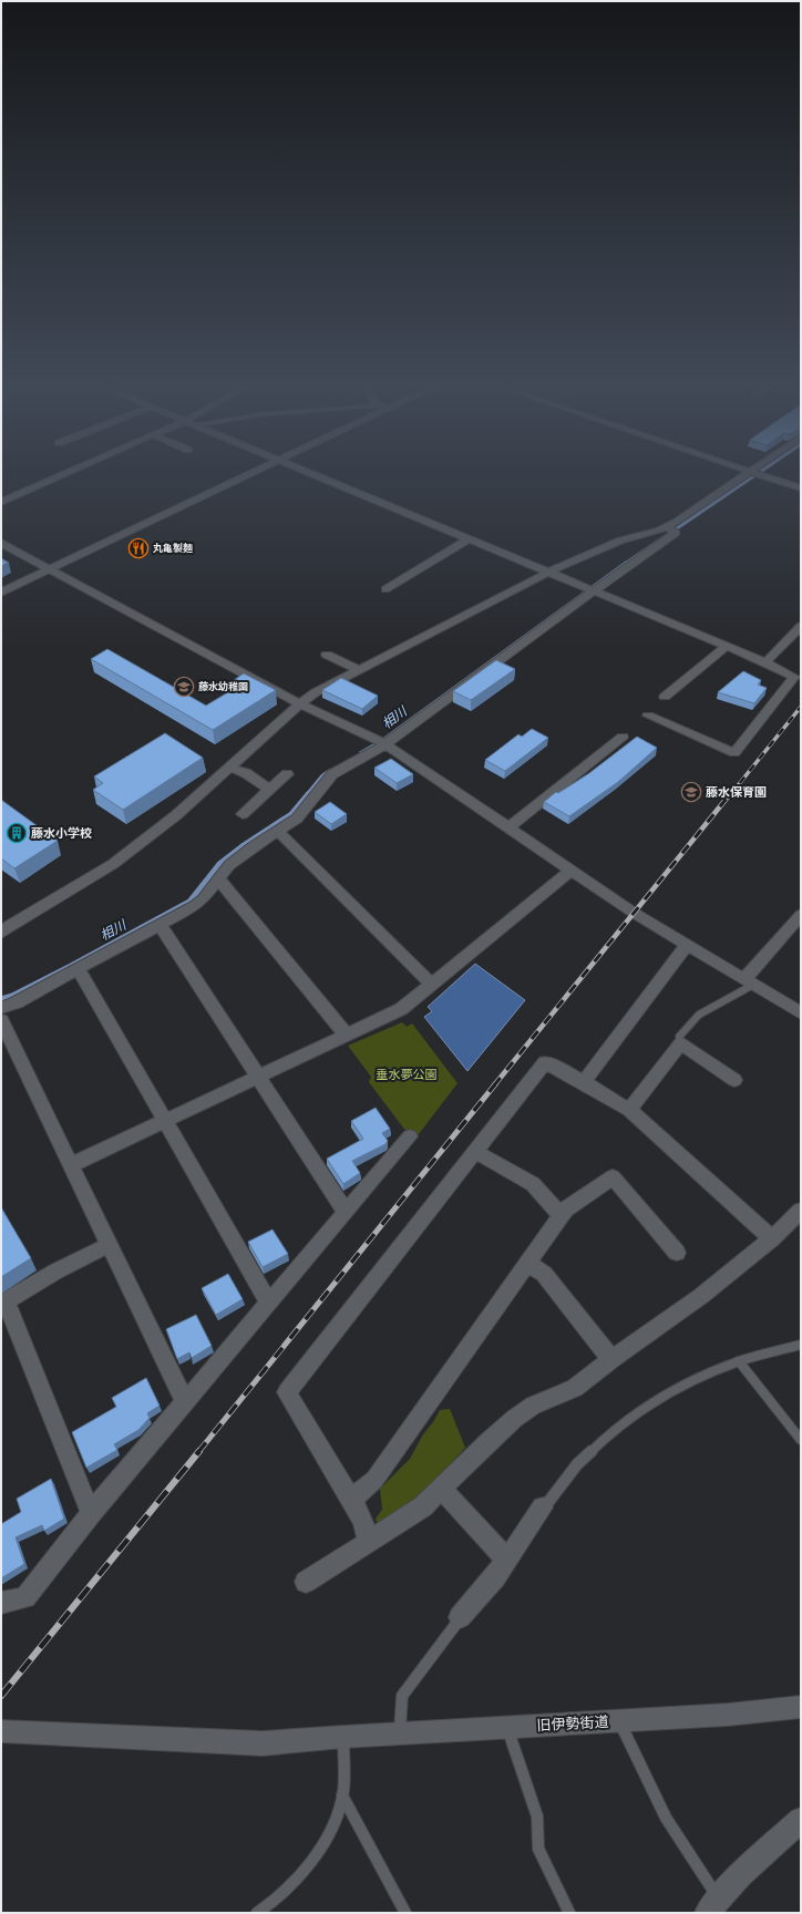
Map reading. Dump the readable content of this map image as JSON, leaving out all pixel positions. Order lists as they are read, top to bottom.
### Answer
{
  "streets": {
    "street": ["旧伊勢街道"]
  },
  "water": ["相川"],
  "parks": ["垂水夢公園"],
  "places": {
    "restaurant": ["丸亀製麺"],
    "school or university": ["藤水幼稚園", "藤水保育園"],
    "building": ["藤水小学校"]
  }
}
